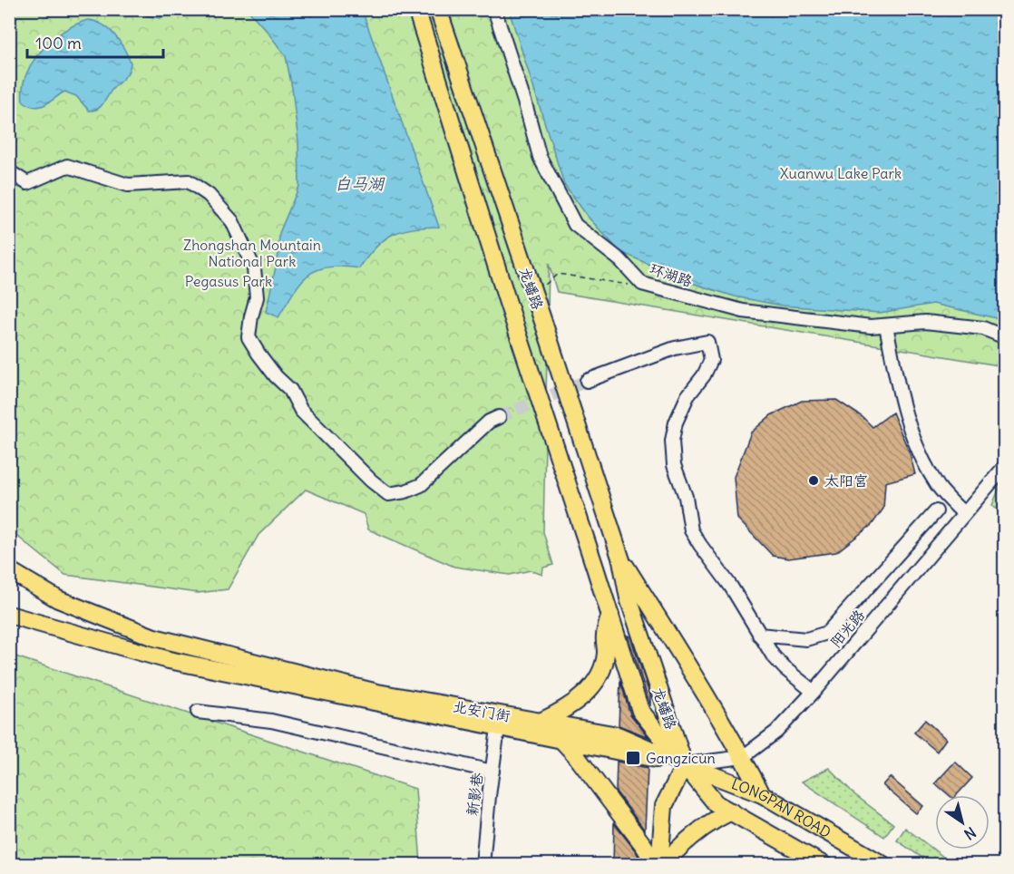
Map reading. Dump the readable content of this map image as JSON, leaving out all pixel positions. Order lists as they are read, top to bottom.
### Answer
{
  "streets": {
    "main road": ["龙蟠路", "北安门街", "LONGPAN ROAD"],
    "street": ["环湖路", "阳光路", "新影巷"]
  },
  "crossings": [
    ["龙蟠路", "北安门街"],
    ["龙蟠路", "LONGPAN ROAD"],
    ["北安门街", "LONGPAN ROAD"]
  ],
  "water": ["白马湖"],
  "parks": ["Xuanwu Lake Park", "Zhongshan Mountain National Park", "Pegasus Park"],
  "places": {
    "other": ["太阳宫"],
    "transit": ["Gangzicun"]
  },
  "scale_bar": "100 m",
  "north": "bottom right"
}
